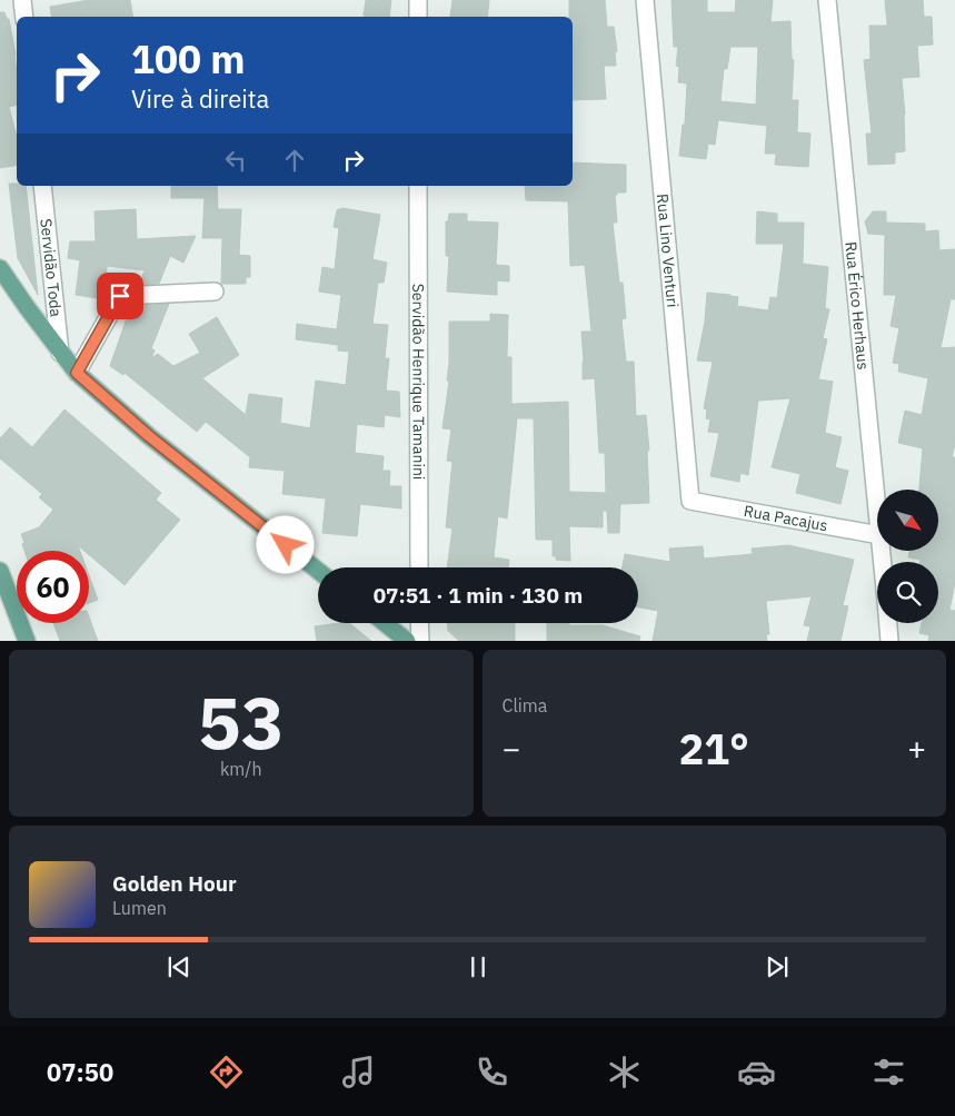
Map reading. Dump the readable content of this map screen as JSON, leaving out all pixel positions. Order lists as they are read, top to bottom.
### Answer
{
  "streets": {
    "street": [
      "Rua Lino Venturi",
      "Servidão Toda",
      "Rua Érico Herhaus",
      "Servidão Henrique Tamanini",
      "Rua Pacajus"
    ]
  },
  "crossings": [
    ["Rua Lino Venturi", "Rua Pacajus"]
  ],
  "north": "bottom right",
  "page": {
    "turn": ["100 m", "Vire à direita"],
    "limit": "60",
    "trip": "07:51 · 1 min · 130 m",
    "tile": [
      ["53", "km/h"],
      "Clima"
    ],
    "heat": ["−", "21°", "+"],
    "song": ["Golden Hour", "Lumen"],
    "tabs": "07:50"
  }
}
